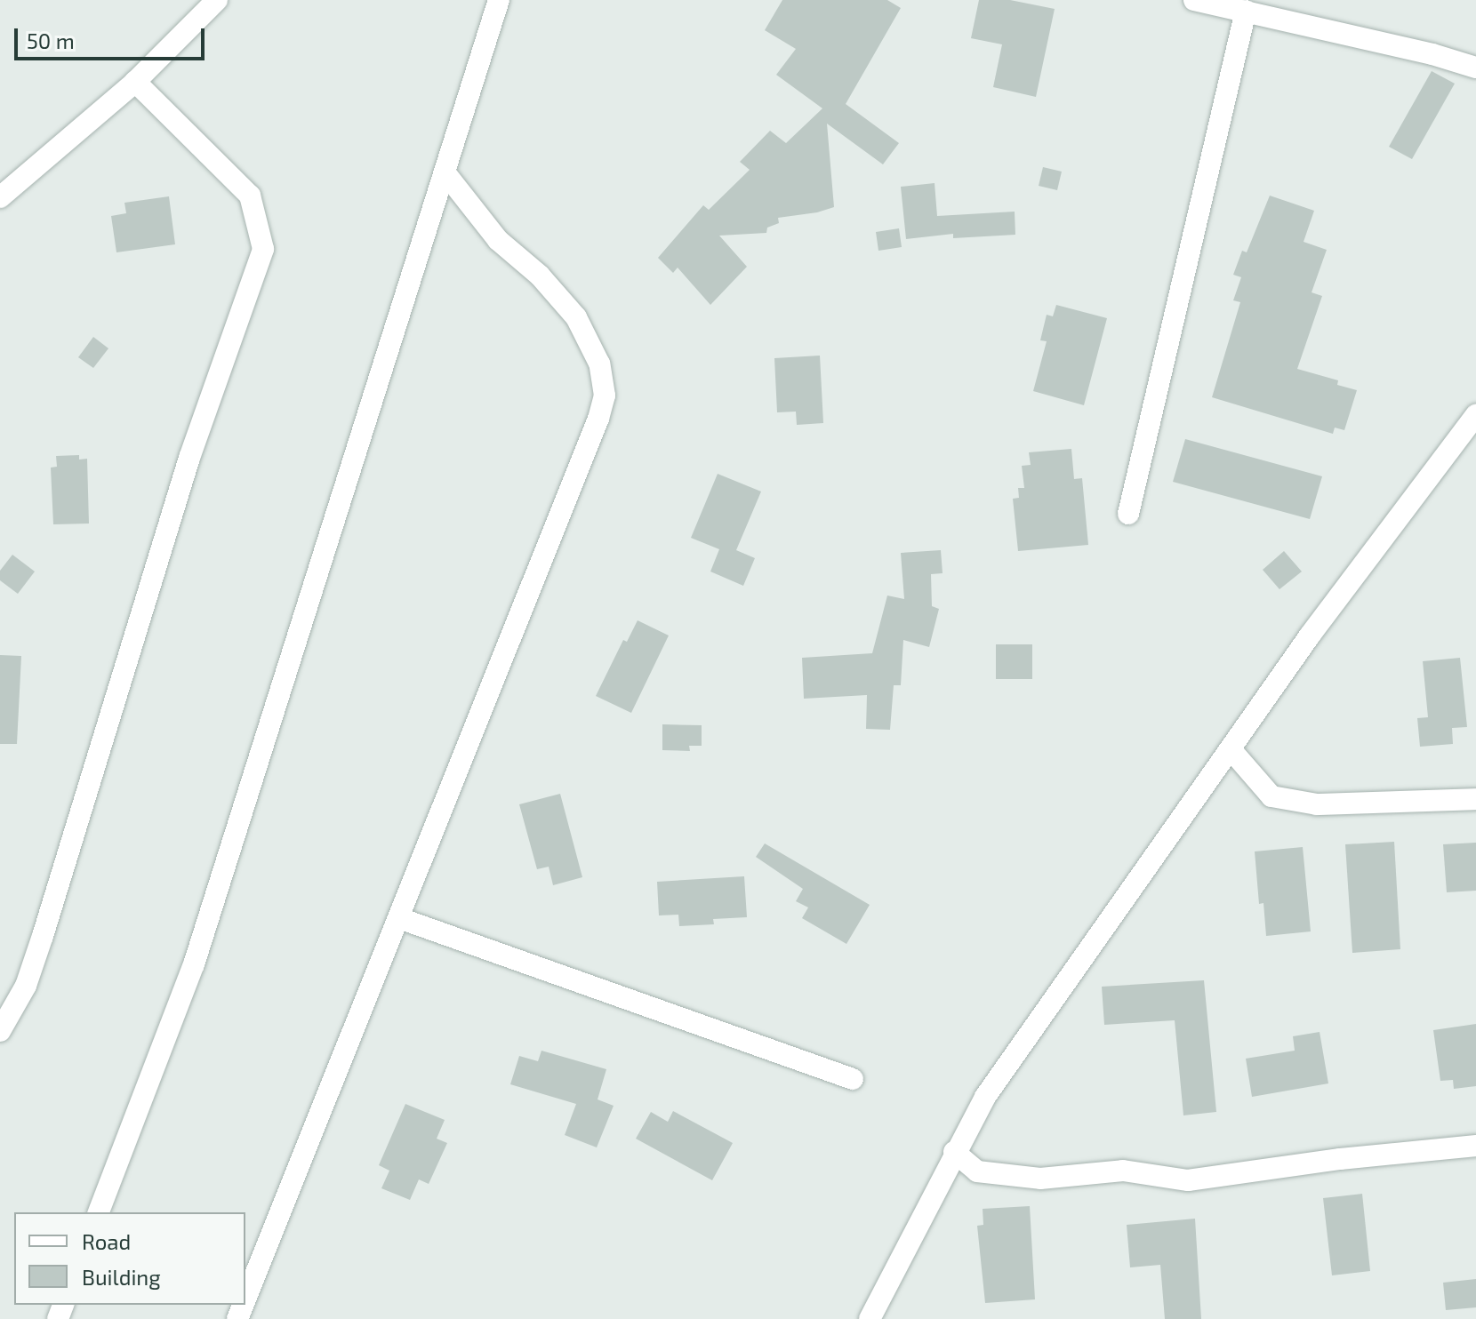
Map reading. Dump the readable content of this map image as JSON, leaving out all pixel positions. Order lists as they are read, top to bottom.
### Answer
{
  "legend": ["Road", "Building"],
  "scale_bar": "50 m"
}
